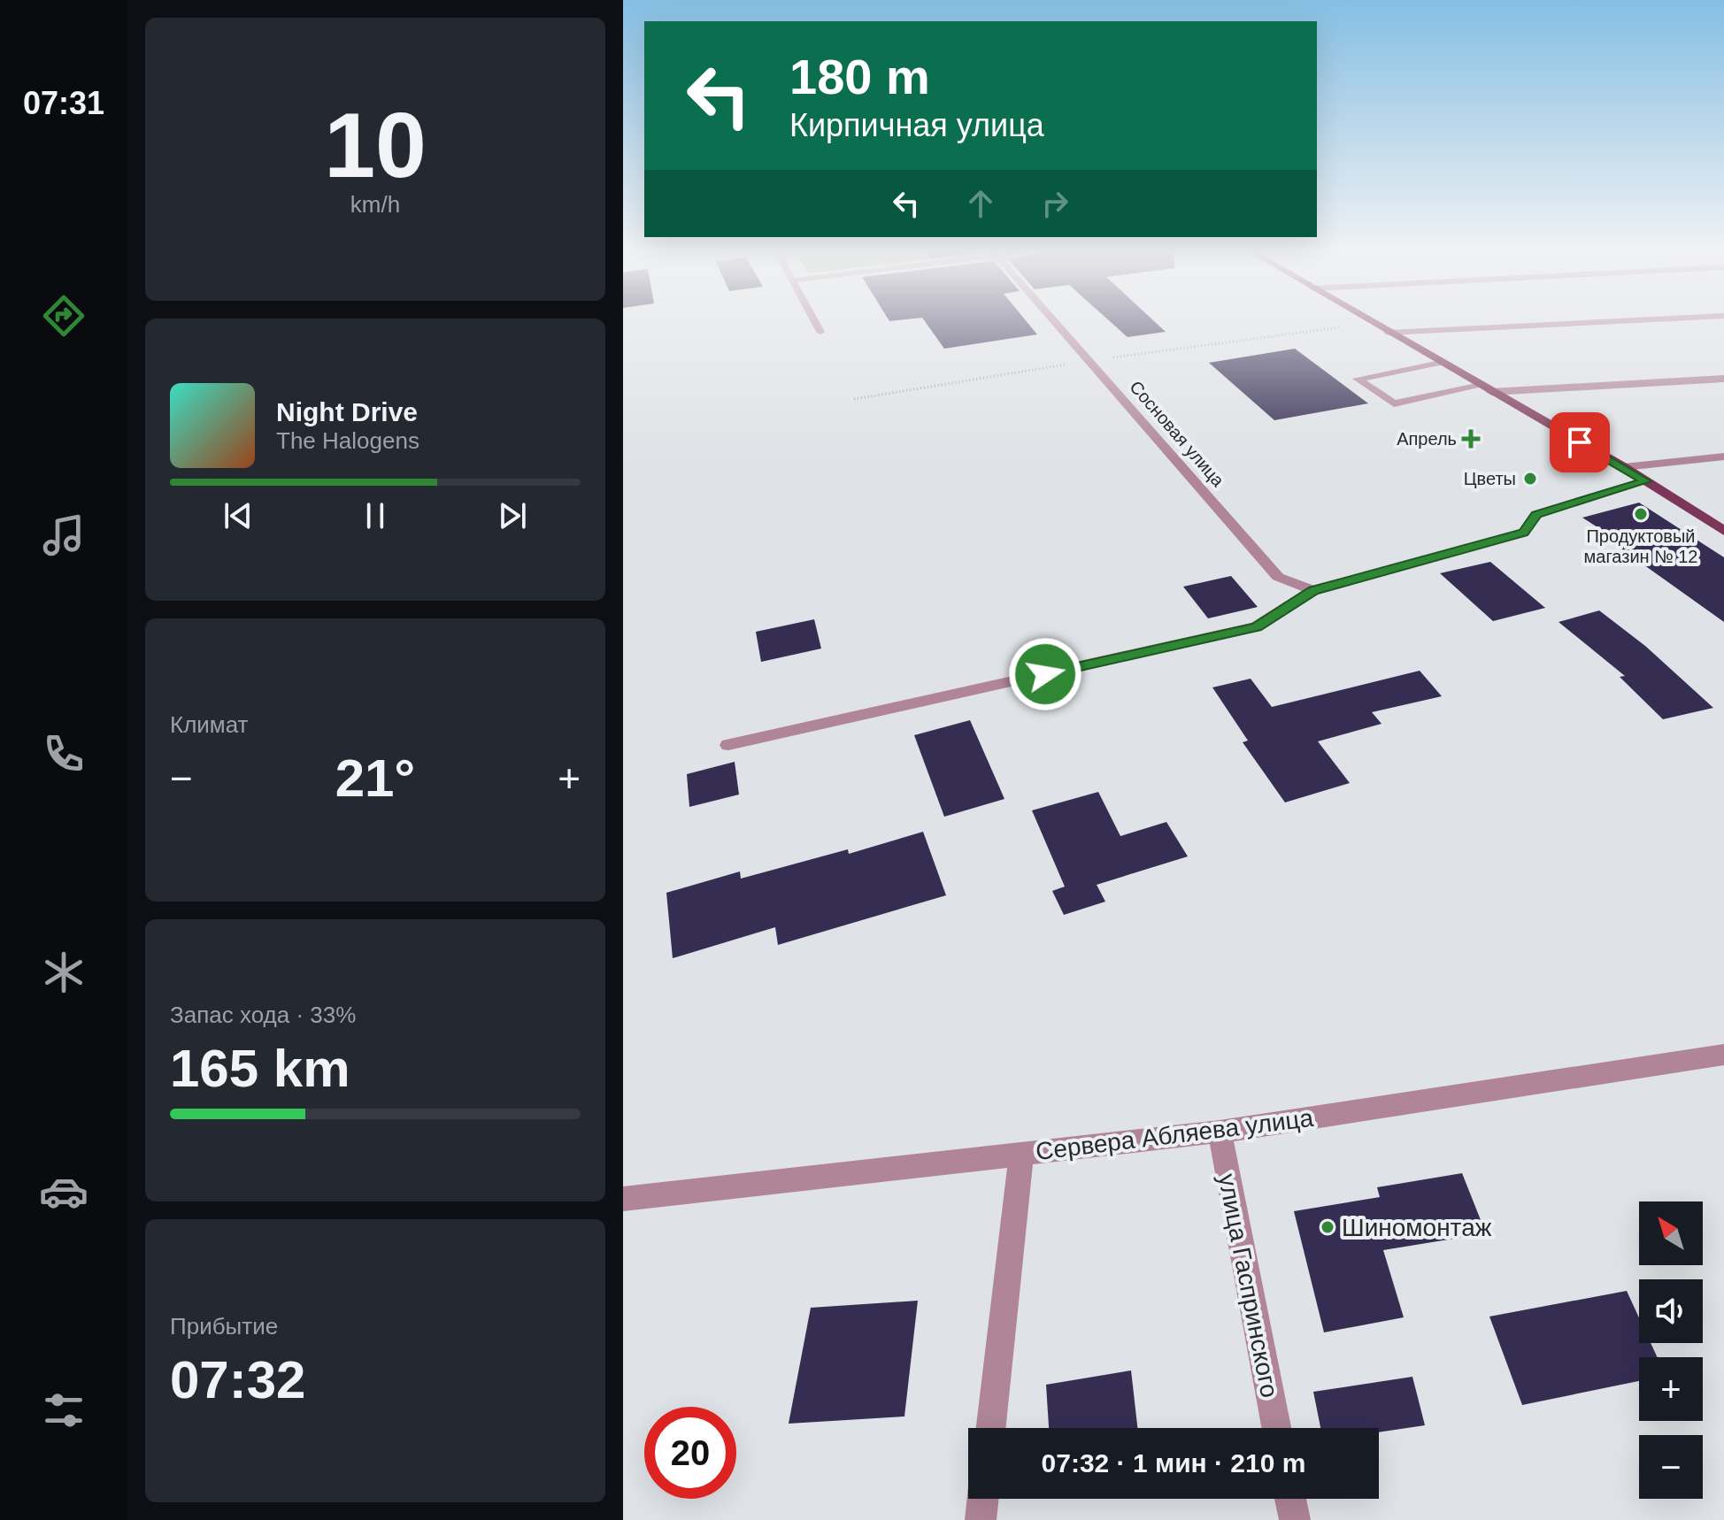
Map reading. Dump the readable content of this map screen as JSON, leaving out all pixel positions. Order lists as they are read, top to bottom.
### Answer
{
  "streets": {
    "street": ["Сосновая улица", "Сервера Абляева улица", "улица Гаспринского"]
  },
  "crossings": [
    ["Сервера Абляева улица", "улица Гаспринского"]
  ],
  "places": {
    "health": ["Апрель"],
    "other": ["Цветы", "Продуктовый магазин № 12", "Шиномонтаж"]
  },
  "north": "top left",
  "page": {
    "tabs": "07:31",
    "tile": [
      ["10", "km/h"],
      "Климат",
      ["Запас хода · 33%", "165 km"],
      ["Прибытие", "07:32"]
    ],
    "turn": ["180 m", "Кирпичная улица"],
    "song": ["Night Drive", "The Halogens"],
    "heat": ["−", "21°", "+"],
    "map_buttons": ["+", "−"],
    "limit": "20",
    "trip": "07:32 · 1 мин · 210 m"
  }
}
